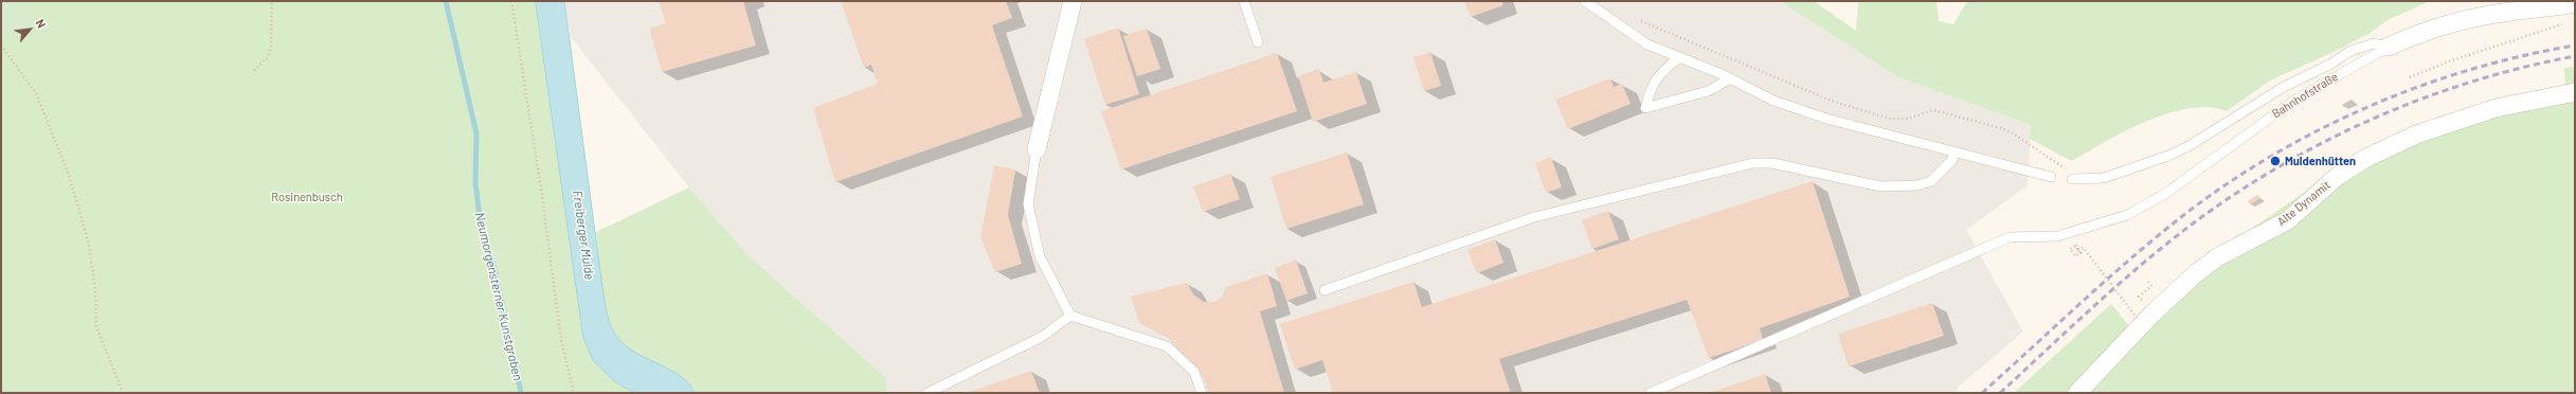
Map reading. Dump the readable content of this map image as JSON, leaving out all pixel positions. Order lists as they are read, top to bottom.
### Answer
{
  "streets": {
    "street": ["Bahnhofstraße", "Alte Dynamit"]
  },
  "water": ["Freiberger Mulde", "Neumorgensterner Kunstgraben"],
  "parks": ["Rosinenbusch"],
  "places": ["Muldenhütten"],
  "north": "top right"
}
